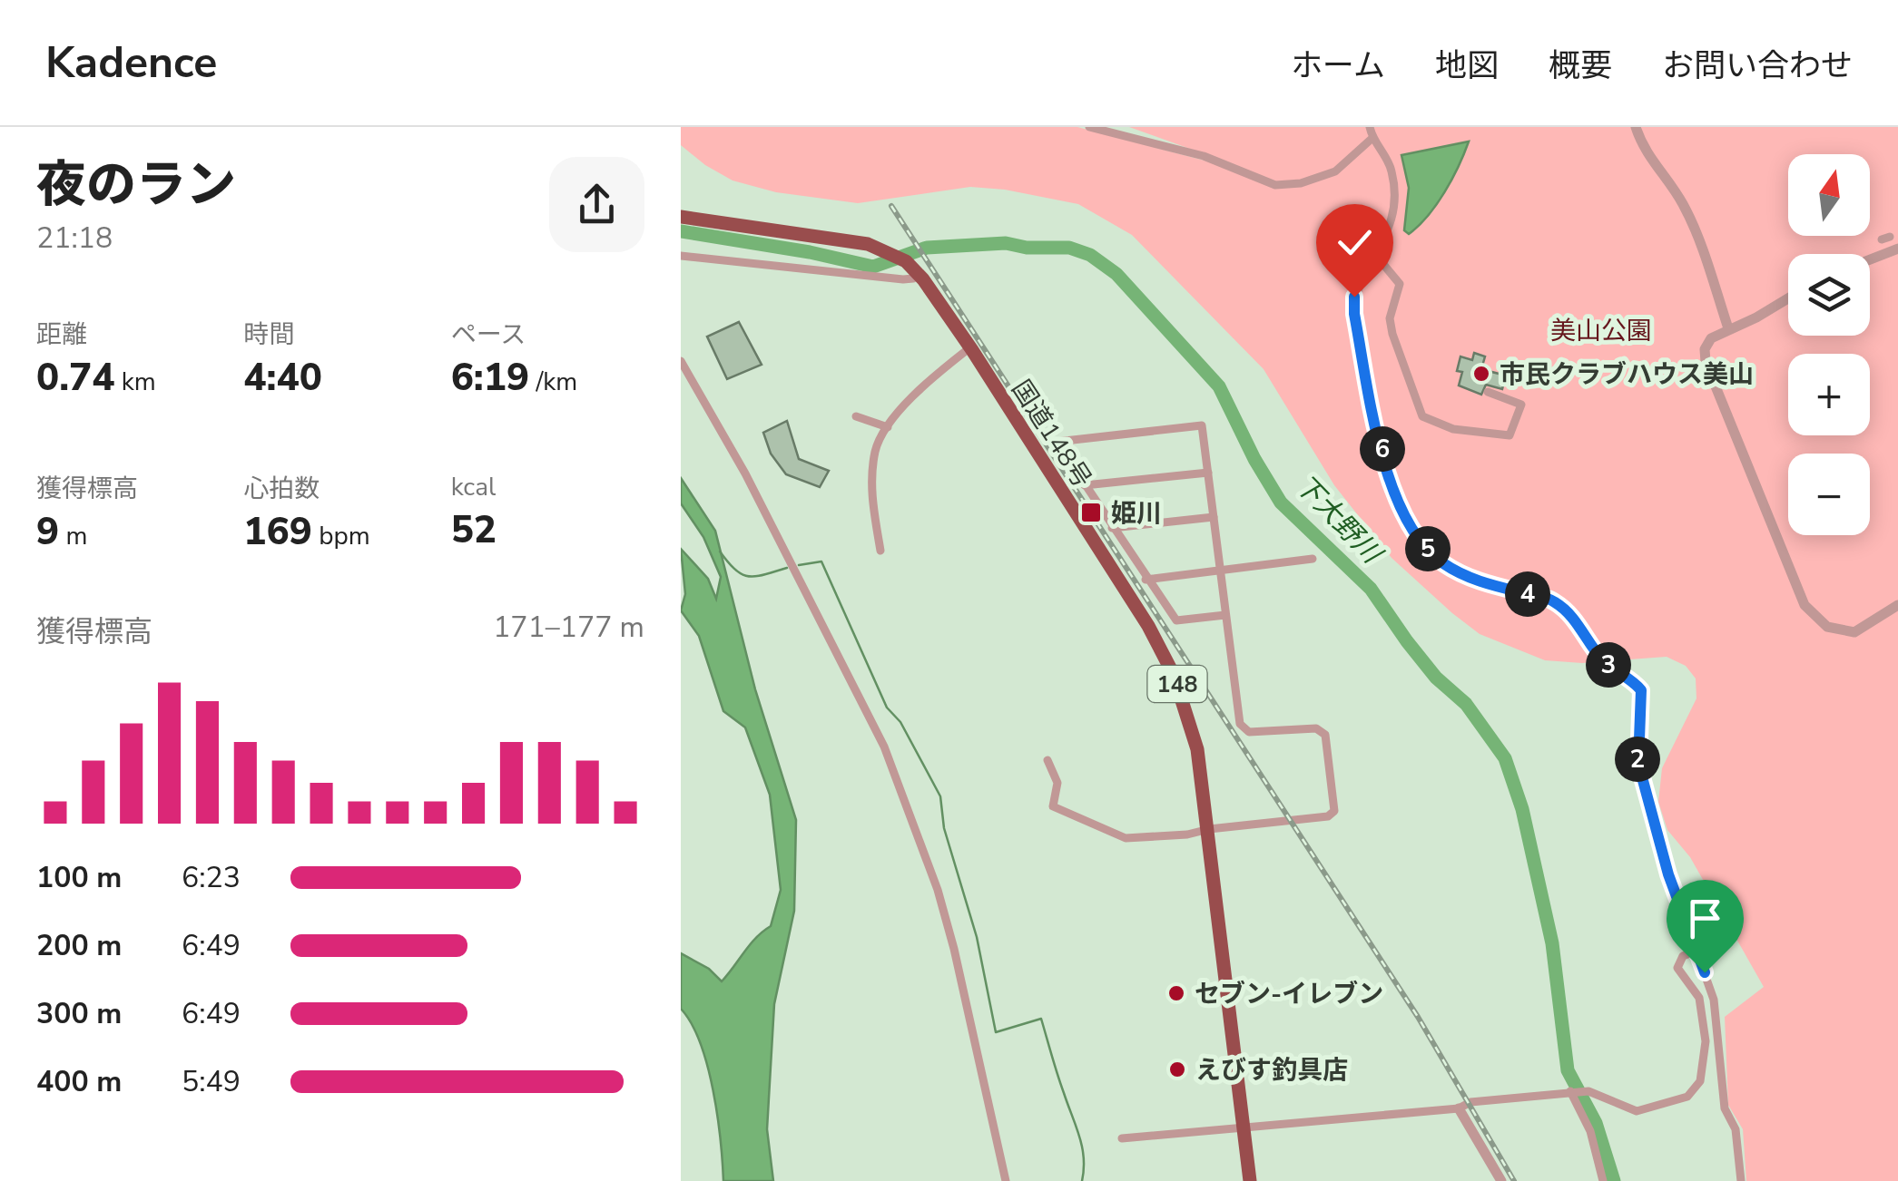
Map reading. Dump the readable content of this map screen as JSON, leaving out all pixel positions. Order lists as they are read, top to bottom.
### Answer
{
  "streets": {
    "highway": ["国道148号", "148"]
  },
  "water": ["下大野川"],
  "parks": ["美山公園"],
  "places": {
    "other": ["市民クラブハウス美山", "セブン-イレブン", "えびす釣具店"],
    "transit": ["姫川"]
  },
  "north": "top",
  "page": {
    "header": "Kadence",
    "nav": [
      "ホーム",
      "地図",
      "概要",
      "お問い合わせ"
    ],
    "heading": ["夜のラン", "21:18"],
    "map_buttons": ["+", "−"],
    "stats": [
      ["距離", "0.74 km"],
      ["時間", "4:40"],
      ["ペース", "6:19 /km"],
      ["獲得標高", "9 m"],
      ["心拍数", "169 bpm"],
      ["kcal", "52"]
    ],
    "pins": [
      "6",
      "5",
      "4",
      "3",
      "2"
    ],
    "chart": ["獲得標高", "171–177 m"],
    "list": [
      {
        "name": "100 m",
        "note": "6:23"
      },
      {
        "name": "200 m",
        "note": "6:49"
      },
      {
        "name": "300 m",
        "note": "6:49"
      },
      {
        "name": "400 m",
        "note": "5:49"
      }
    ]
  }
}
